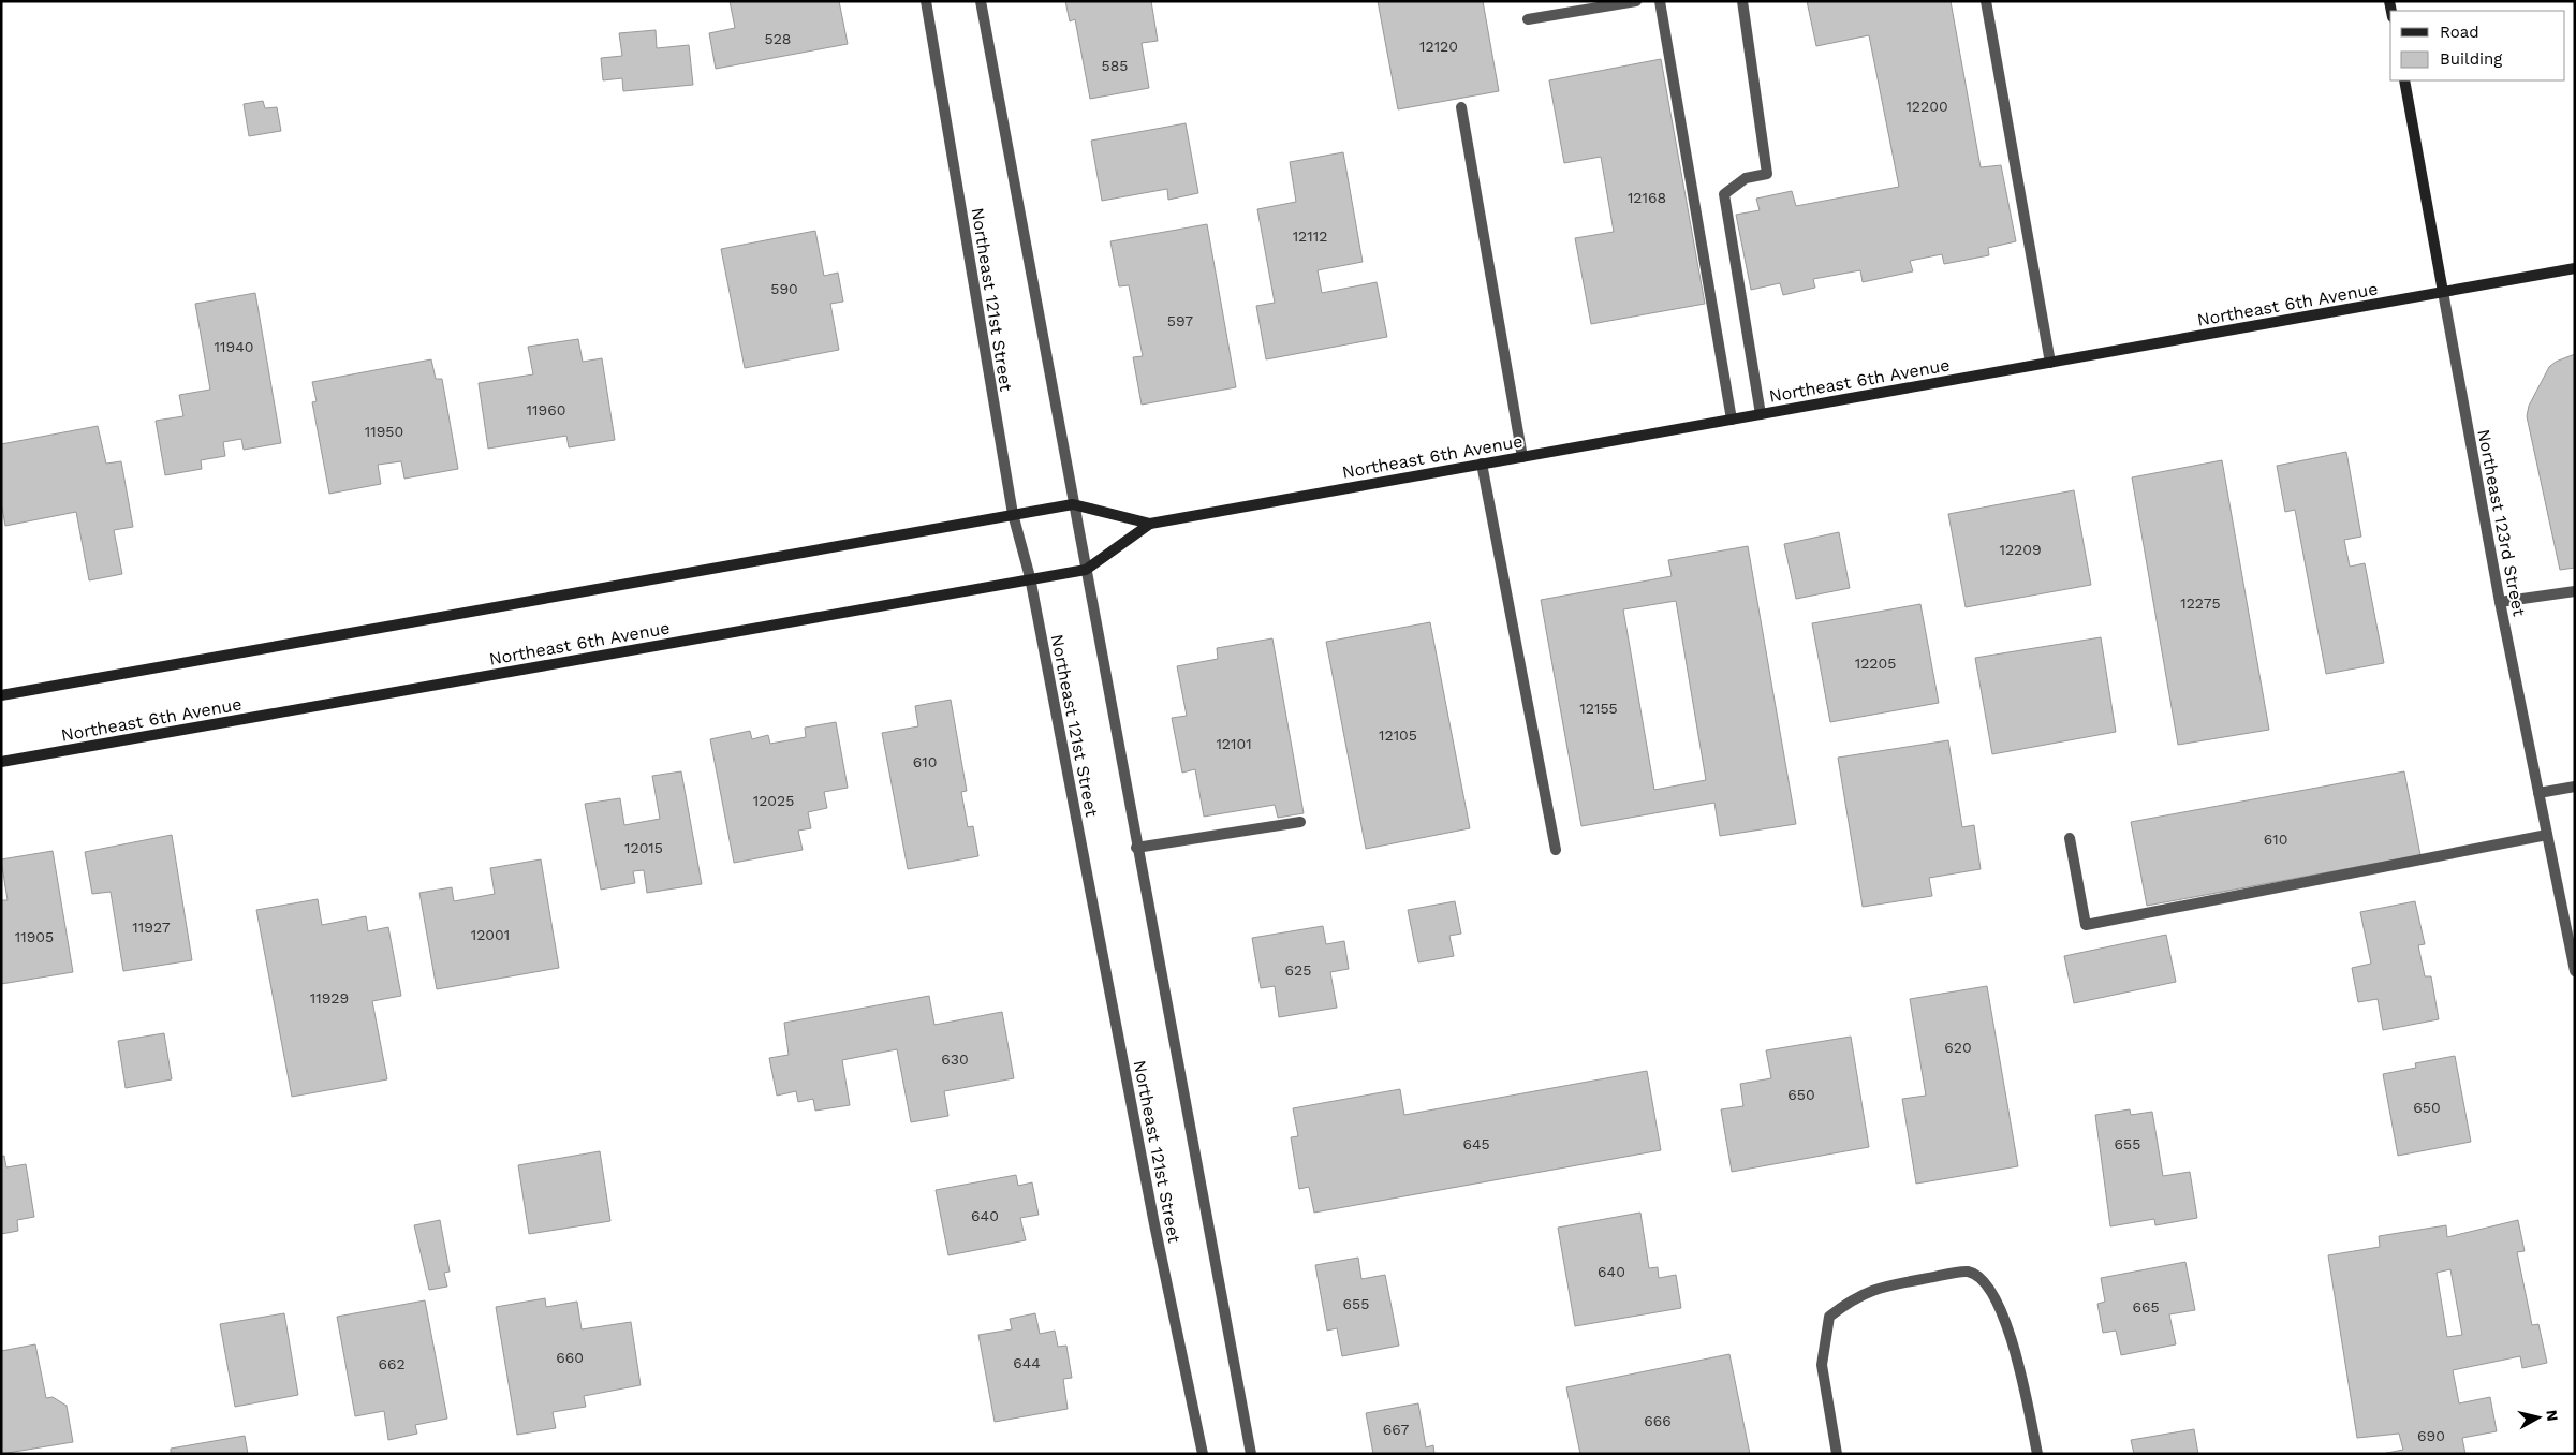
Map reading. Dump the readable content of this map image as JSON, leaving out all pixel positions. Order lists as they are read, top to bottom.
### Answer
{
  "streets": {
    "main road": ["Northeast 6th Avenue", "Northeast 123rd Street"],
    "street": ["Northeast 121st Street"]
  },
  "crossings": [
    ["Northeast 121st Street", "Northeast 6th Avenue"],
    ["Northeast 6th Avenue", "Northeast 123rd Street"]
  ],
  "house_numbers": [
    "528",
    "12120",
    "585",
    "12200",
    "12168",
    "12112",
    "590",
    "597",
    "11940",
    "11960",
    "11950",
    "12209",
    "12275",
    "12205",
    "12155",
    "12105",
    "12101",
    "610",
    "12025",
    "610",
    "12015",
    "11927",
    "12001",
    "11905",
    "625",
    "11929",
    "620",
    "630",
    "650",
    "650",
    "645",
    "655",
    "640",
    "640",
    "655",
    "665",
    "660",
    "644",
    "662",
    "666",
    "667",
    "690"
  ],
  "legend": ["Road", "Building"],
  "north": "right"
}
